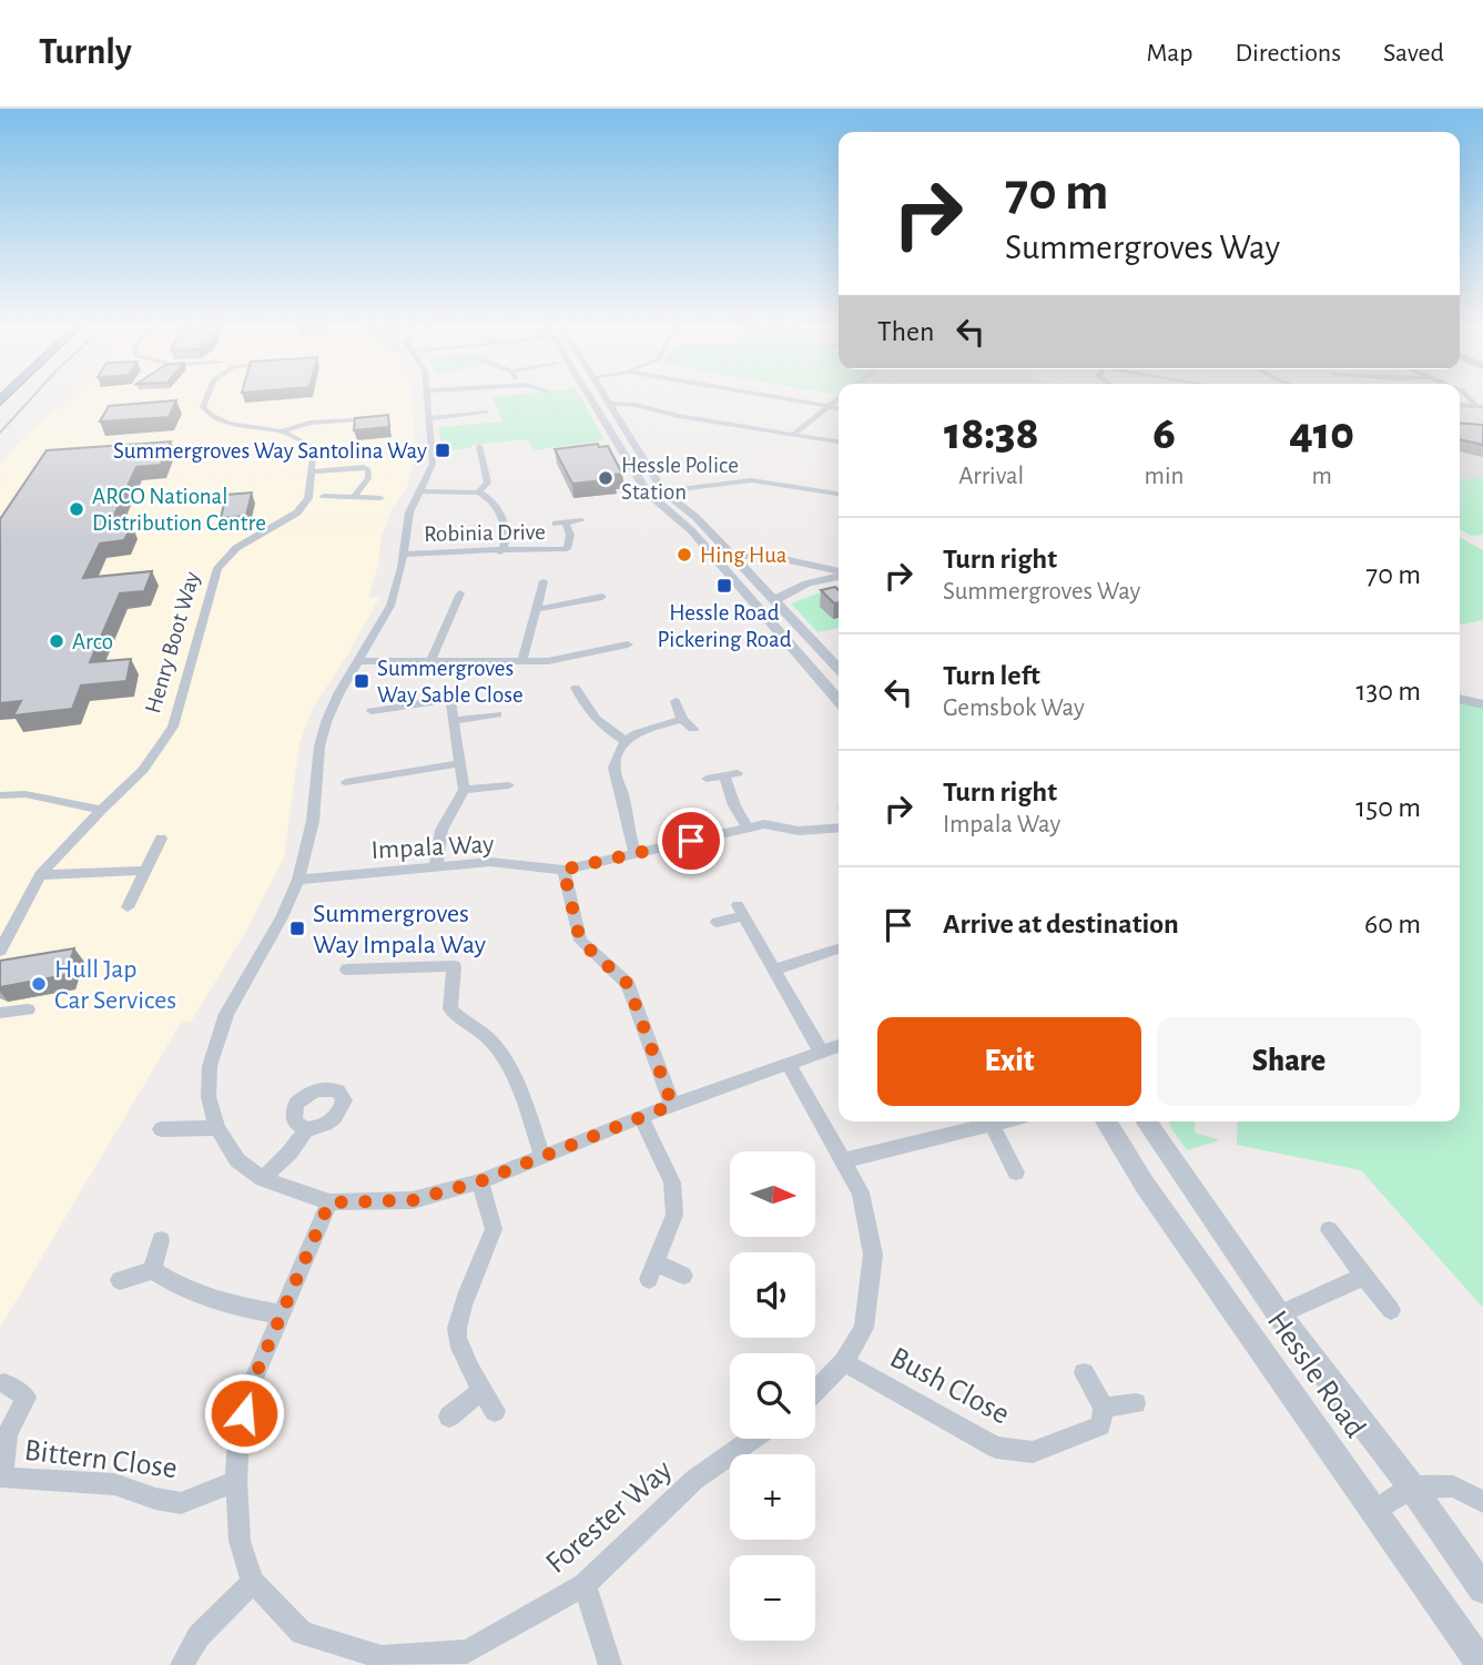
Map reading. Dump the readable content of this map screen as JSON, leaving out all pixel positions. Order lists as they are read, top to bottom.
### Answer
{
  "streets": {
    "street": [
      "Robinia Drive",
      "Henry Boot Way",
      "Impala Way",
      "Hessle Road",
      "Bush Close",
      "Bittern Close",
      "Forester Way"
    ]
  },
  "crossings": [
    ["Bittern Close", "Forester Way"]
  ],
  "places": {
    "transit": [
      "Summergroves Way Santolina Way",
      "Hessle Road Pickering Road",
      "Summergroves Way Sable Close",
      "Summergroves Way Impala Way"
    ],
    "other": [
      "Hessle Police Station",
      "ARCO National Distribution Centre",
      "Hing Hua",
      "Arco",
      "Hull Jap Car Services"
    ]
  },
  "north": "right",
  "page": {
    "header": "Turnly",
    "nav": ["Map", "Directions", "Saved"],
    "turn": ["70 m", "Summergroves Way"],
    "then": "Then",
    "eta": [
      "18:38",
      "Arrival",
      "6",
      "min",
      "410",
      "m"
    ],
    "list": [
      {
        "name": "Turn right",
        "note": "Summergroves Way",
        "value": "70 m"
      },
      {
        "name": "Turn left",
        "note": "Gemsbok Way",
        "value": "130 m"
      },
      {
        "name": "Turn right",
        "note": "Impala Way",
        "value": "150 m"
      },
      {
        "name": "Arrive at destination",
        "value": "60 m"
      }
    ],
    "buttons": ["Exit", "Share"],
    "map_buttons": ["+", "−"]
  }
}
